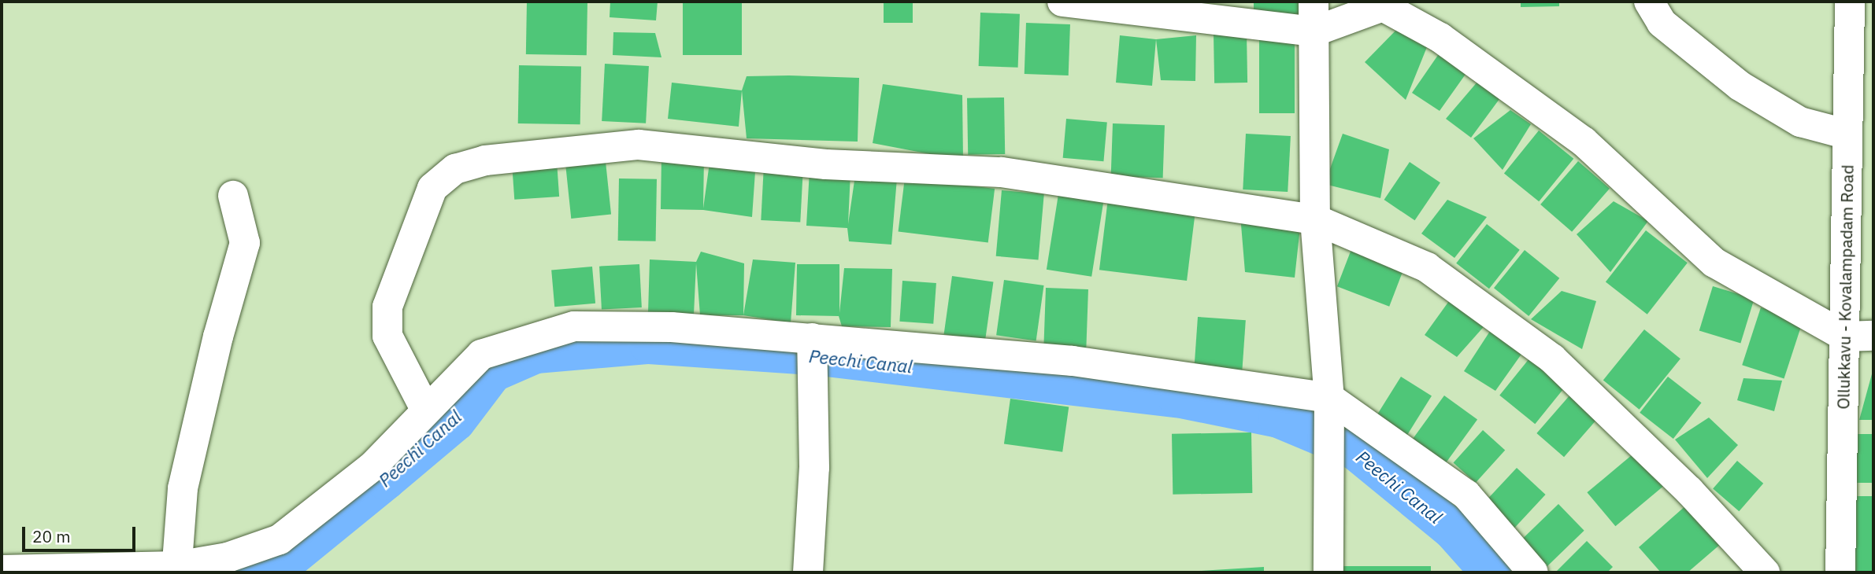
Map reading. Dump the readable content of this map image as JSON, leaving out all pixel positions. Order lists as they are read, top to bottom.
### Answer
{
  "streets": {
    "street": ["Ollukkavu - Kovalampadam Road"]
  },
  "water": ["Peechi Canal"],
  "scale_bar": "20 m"
}
